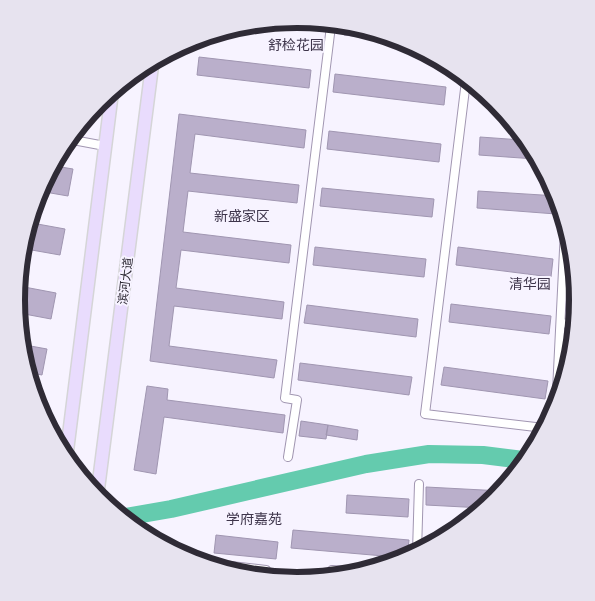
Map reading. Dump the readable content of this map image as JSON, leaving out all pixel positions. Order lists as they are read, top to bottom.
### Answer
{
  "streets": {
    "main road": ["滨河大道"]
  },
  "districts": [
    "舒检花园",
    "新盛家区",
    "清华园",
    "学府嘉苑"
  ]
}
